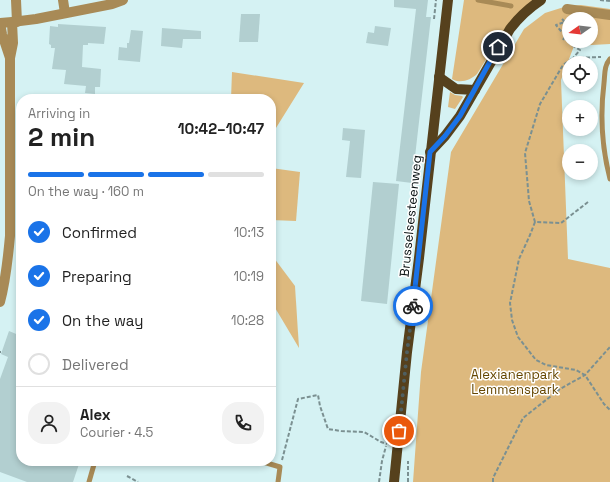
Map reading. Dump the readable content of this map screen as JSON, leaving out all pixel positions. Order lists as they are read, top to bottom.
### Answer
{
  "streets": {
    "main road": ["Brusselsesteenweg"]
  },
  "parks": ["Alexianenpark Lemmenspark"],
  "north": "left",
  "page": {
    "map_buttons": ["+", "−"],
    "heading": ["2 min", "Arriving in", "10:42–10:47"],
    "panel": ["Alex", "Courier · 4.5"],
    "bar": "On the way · 160 m",
    "list": [
      ["Confirmed", "10:13"],
      ["Preparing", "10:19"],
      ["On the way", "10:28"],
      "Delivered"
    ]
  }
}
